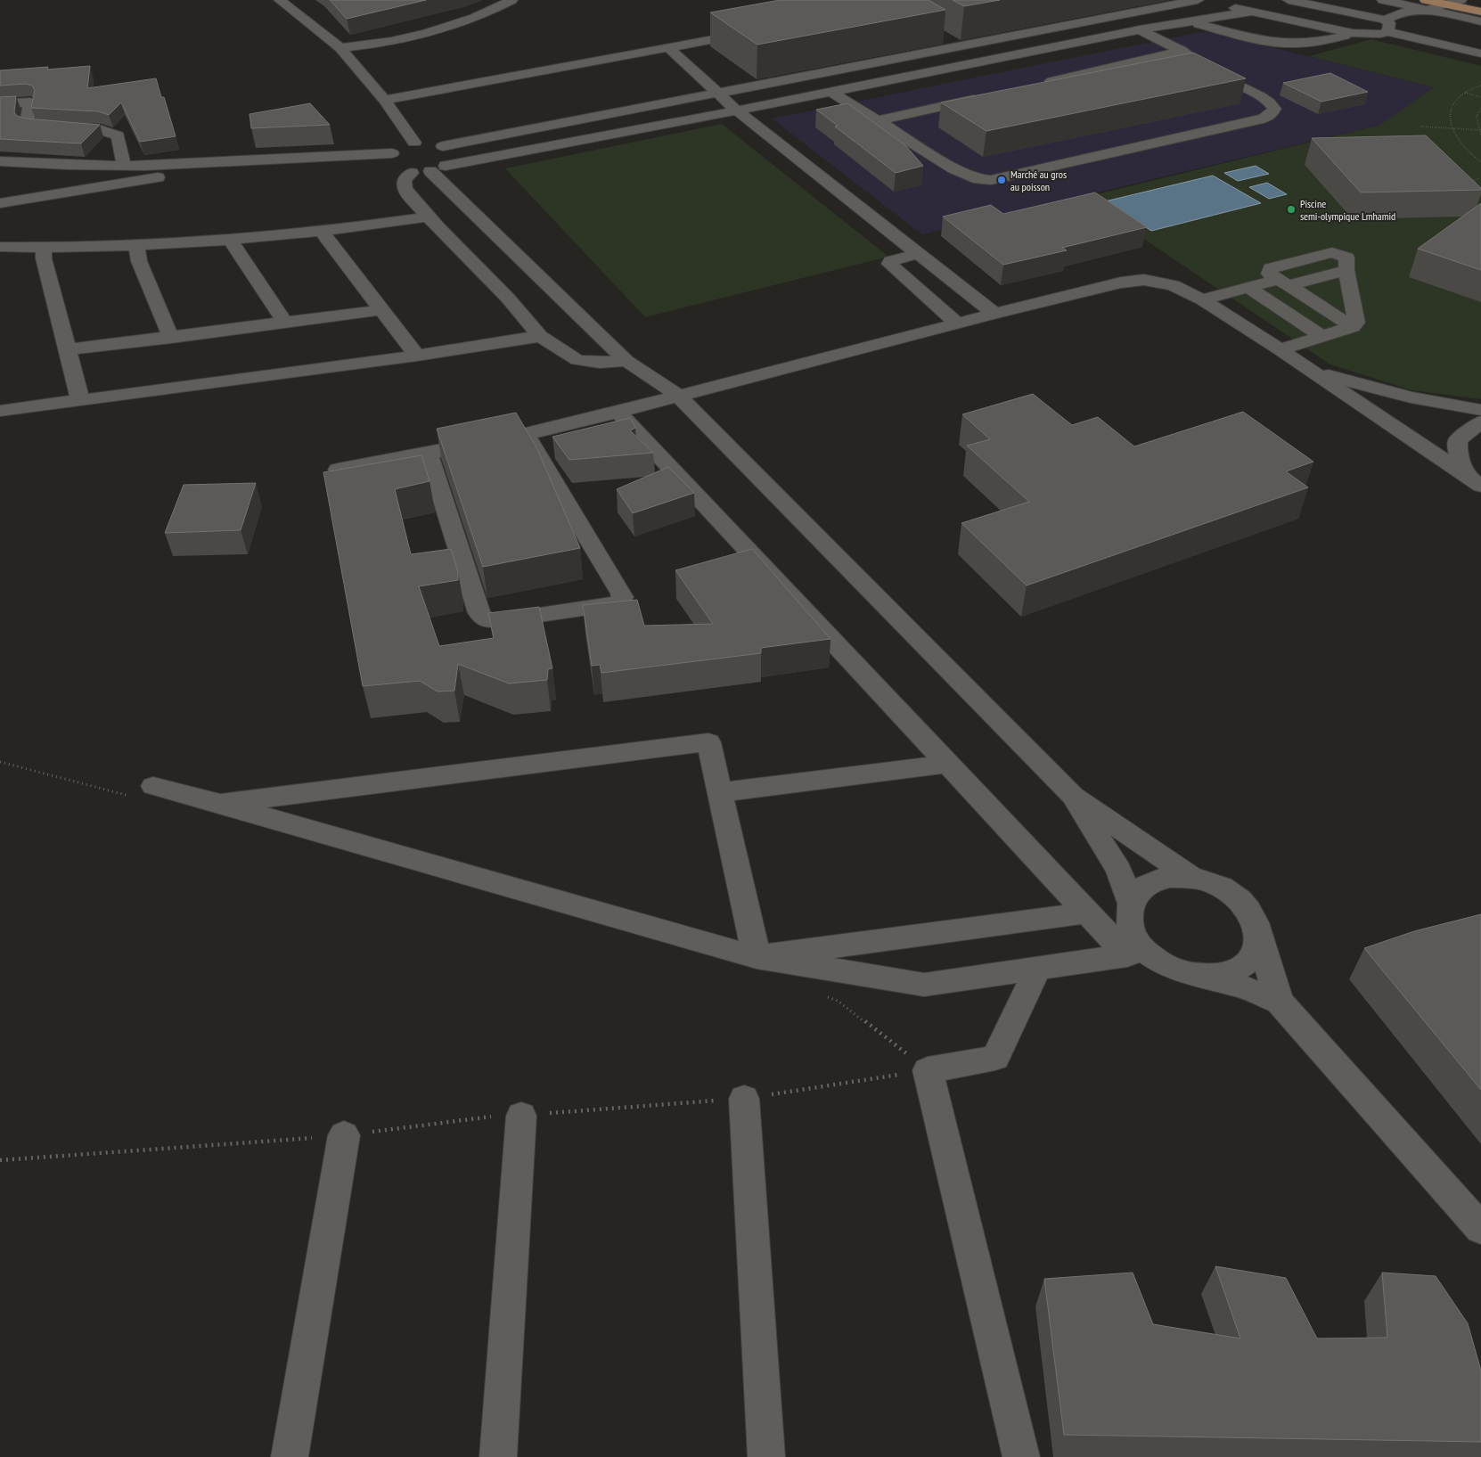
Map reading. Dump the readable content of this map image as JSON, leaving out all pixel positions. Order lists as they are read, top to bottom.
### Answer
{
  "places": ["Marché au gros au poisson", "Piscine semi-olympique Lmhamid"]
}
